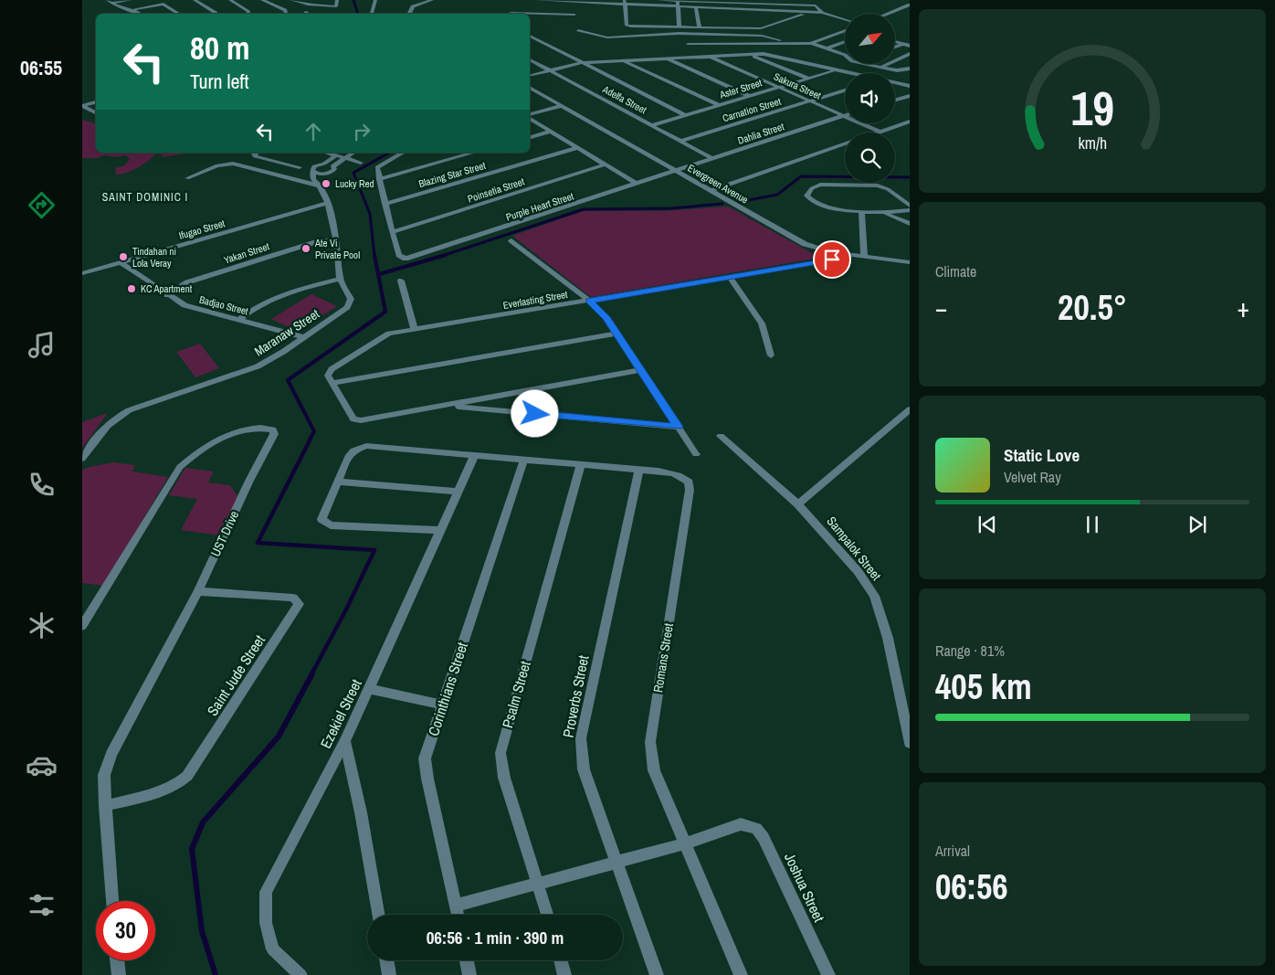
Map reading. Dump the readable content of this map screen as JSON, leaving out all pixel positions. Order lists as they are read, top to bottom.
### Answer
{
  "streets": {
    "street": [
      "Sakura Street",
      "Aster Street",
      "Adelfa Street",
      "Carnation Street",
      "Dahlia Street",
      "Blazing Star Street",
      "Evergreen Avenue",
      "Poinsetia Street",
      "Purple Heart Street",
      "Ifugao Street",
      "Yakan Street",
      "Everlasting Street",
      "Badjao Street",
      "Maranaw Street",
      "UST Drive",
      "Sampalok Street",
      "Romans Street",
      "Saint Jude Street",
      "Corinthians Street",
      "Psalm Street",
      "Proverbs Street",
      "Ezekiel Street",
      "Joshua Street"
    ]
  },
  "crossings": [
    ["Sakura Street", "Aster Street"],
    ["Sakura Street", "Carnation Street"],
    ["Sakura Street", "Dahlia Street"],
    ["Aster Street", "Adelfa Street"],
    ["Adelfa Street", "Carnation Street"],
    ["Adelfa Street", "Dahlia Street"],
    ["Dahlia Street", "Evergreen Avenue"],
    ["Dahlia Street", "Purple Heart Street"],
    ["Evergreen Avenue", "Purple Heart Street"],
    ["Evergreen Avenue", "Everlasting Street"],
    ["Poinsetia Street", "Purple Heart Street"],
    ["Ifugao Street", "Badjao Street"],
    ["Ifugao Street", "Maranaw Street"],
    ["Yakan Street", "Badjao Street"],
    ["Yakan Street", "Maranaw Street"],
    ["Badjao Street", "Maranaw Street"],
    ["UST Drive", "Saint Jude Street"],
    ["Romans Street", "Proverbs Street"],
    ["Romans Street", "Joshua Street"]
  ],
  "districts": ["SAINT DOMINIC I"],
  "places": [
    "Lucky Red",
    "Ate Vi Private Pool",
    "Tindahan ni Lola Veray",
    "KC Apartment"
  ],
  "north": "top right",
  "page": {
    "tabs": "06:55",
    "turn": ["80 m", "Turn left"],
    "tile": [
      "Climate",
      ["Range · 81%", "405 km"],
      ["Arrival", "06:56"]
    ],
    "heat": ["−", "20.5°", "+"],
    "song": ["Static Love", "Velvet Ray"],
    "limit": "30",
    "trip": "06:56 · 1 min · 390 m",
    "gauge": ["19", "km/h"]
  }
}
